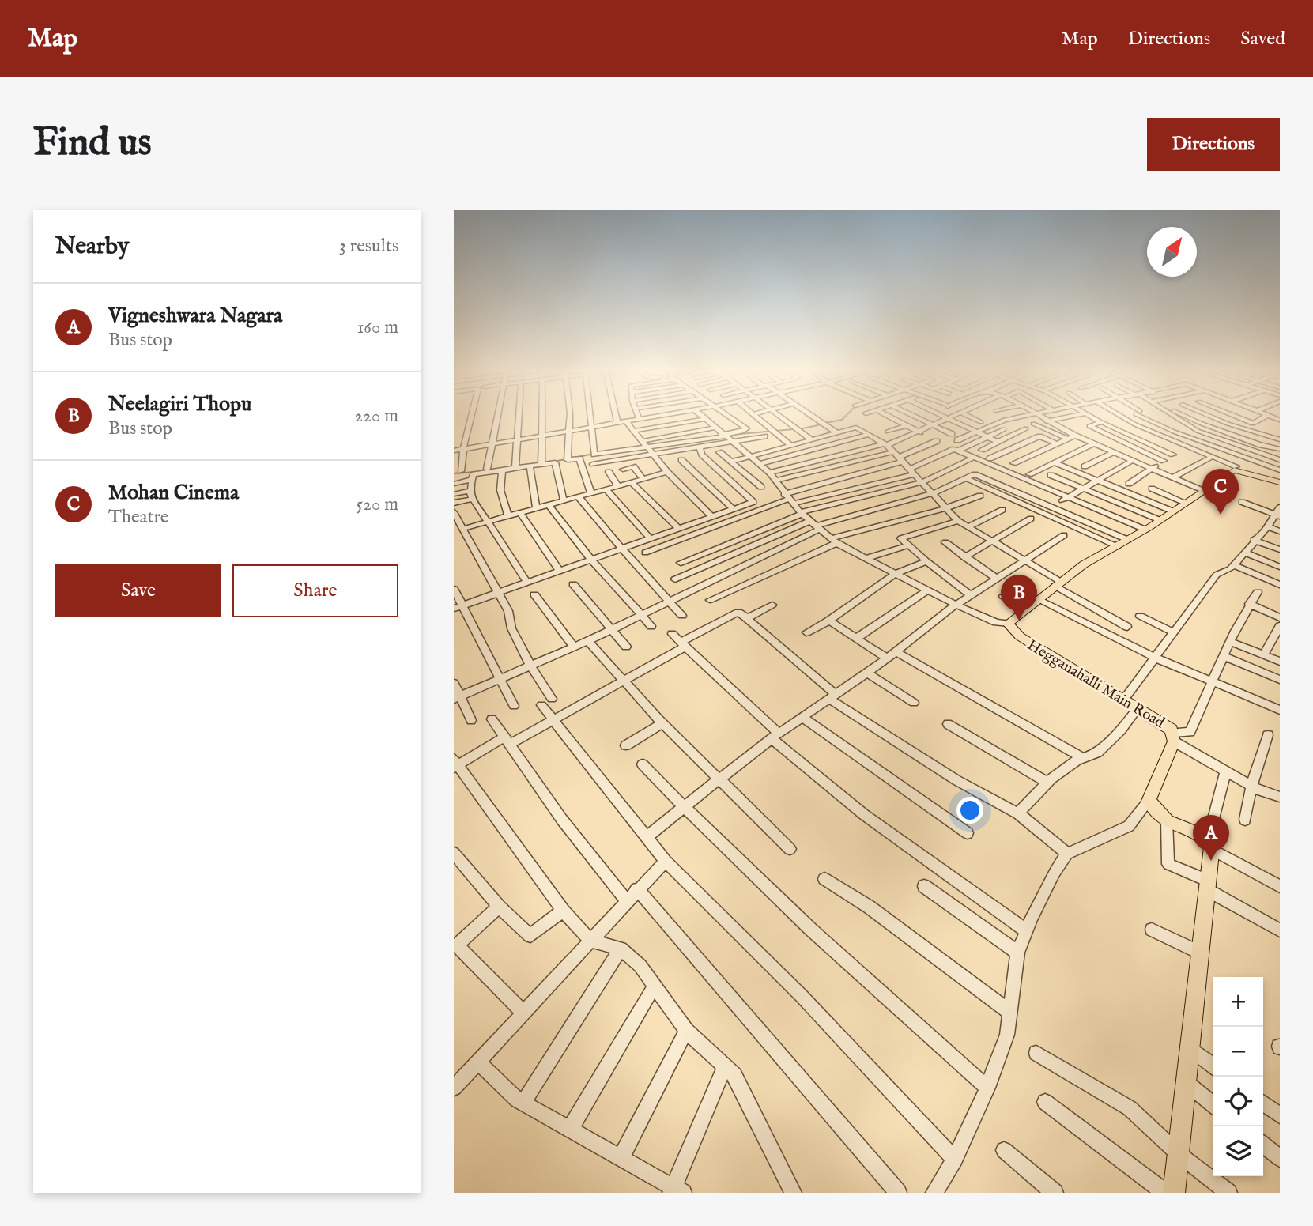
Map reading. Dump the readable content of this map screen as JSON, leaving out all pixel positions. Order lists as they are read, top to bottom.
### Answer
{
  "streets": {
    "main road": ["Hegganahalli Main Road"]
  },
  "north": "top right",
  "page": {
    "header": "Map",
    "nav": ["Map", "Directions", "Saved"],
    "buttons": [
      "Directions",
      ["Save", "Share"]
    ],
    "title": "Find us",
    "heading": ["Nearby", "3 results"],
    "list": [
      {
        "mark": "A",
        "name": "Vigneshwara Nagara",
        "note": "Bus stop",
        "value": "160 m"
      },
      {
        "mark": "B",
        "name": "Neelagiri Thopu",
        "note": "Bus stop",
        "value": "220 m"
      },
      {
        "mark": "C",
        "name": "Mohan Cinema",
        "note": "Theatre",
        "value": "520 m"
      }
    ],
    "pins": ["C", "B", "A"],
    "map_buttons": ["+", "−"]
  }
}
